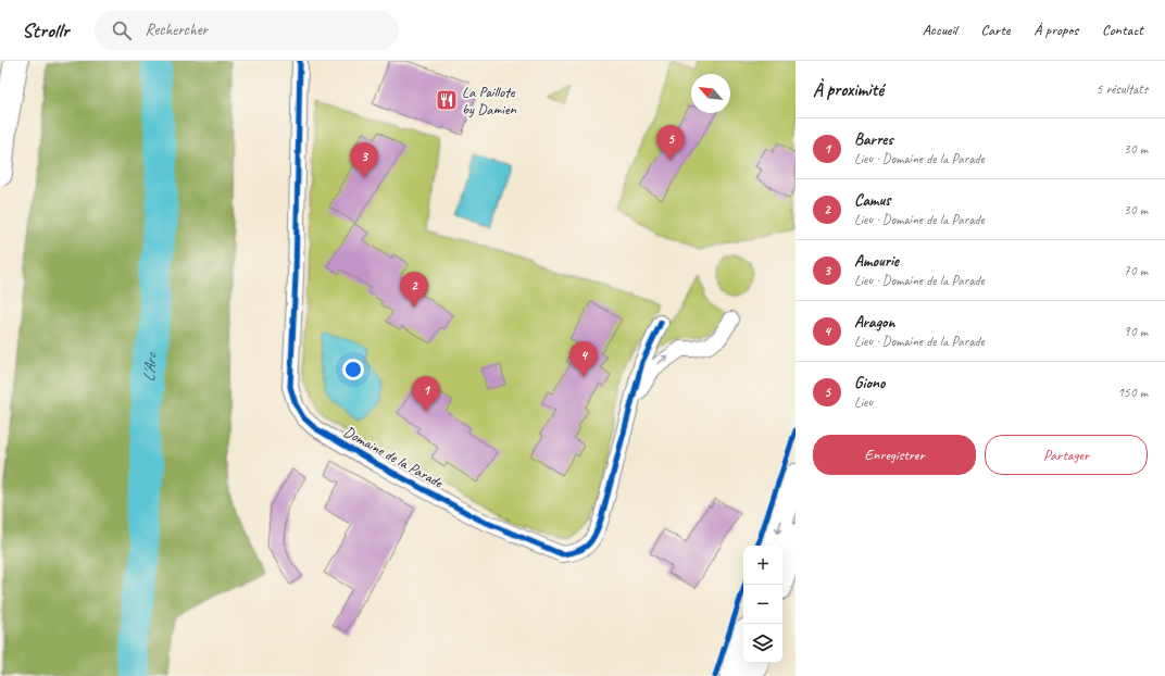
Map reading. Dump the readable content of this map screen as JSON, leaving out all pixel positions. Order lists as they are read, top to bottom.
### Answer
{
  "streets": {
    "street": ["Domaine de la Parade"]
  },
  "water": ["L'Arc"],
  "places": {
    "restaurant": ["La Paillote by Damien"]
  },
  "north": "top left",
  "page": {
    "header": "Strollr",
    "search": "Rechercher",
    "nav": [
      "Accueil",
      "Carte",
      "À propos",
      "Contact"
    ],
    "heading": ["À proximité", "5 résultats"],
    "list": [
      {
        "mark": "1",
        "name": "Barres",
        "note": "Lieu · Domaine de la Parade",
        "value": "30 m"
      },
      {
        "mark": "2",
        "name": "Camus",
        "note": "Lieu · Domaine de la Parade",
        "value": "30 m"
      },
      {
        "mark": "3",
        "name": "Amourie",
        "note": "Lieu · Domaine de la Parade",
        "value": "70 m"
      },
      {
        "mark": "4",
        "name": "Aragon",
        "note": "Lieu · Domaine de la Parade",
        "value": "90 m"
      },
      {
        "mark": "5",
        "name": "Giono",
        "note": "Lieu",
        "value": "150 m"
      }
    ],
    "pins": [
      "5",
      "3",
      "2",
      "4",
      "1"
    ],
    "buttons": ["Enregistrer", "Partager"],
    "map_buttons": ["+", "−"]
  }
}
